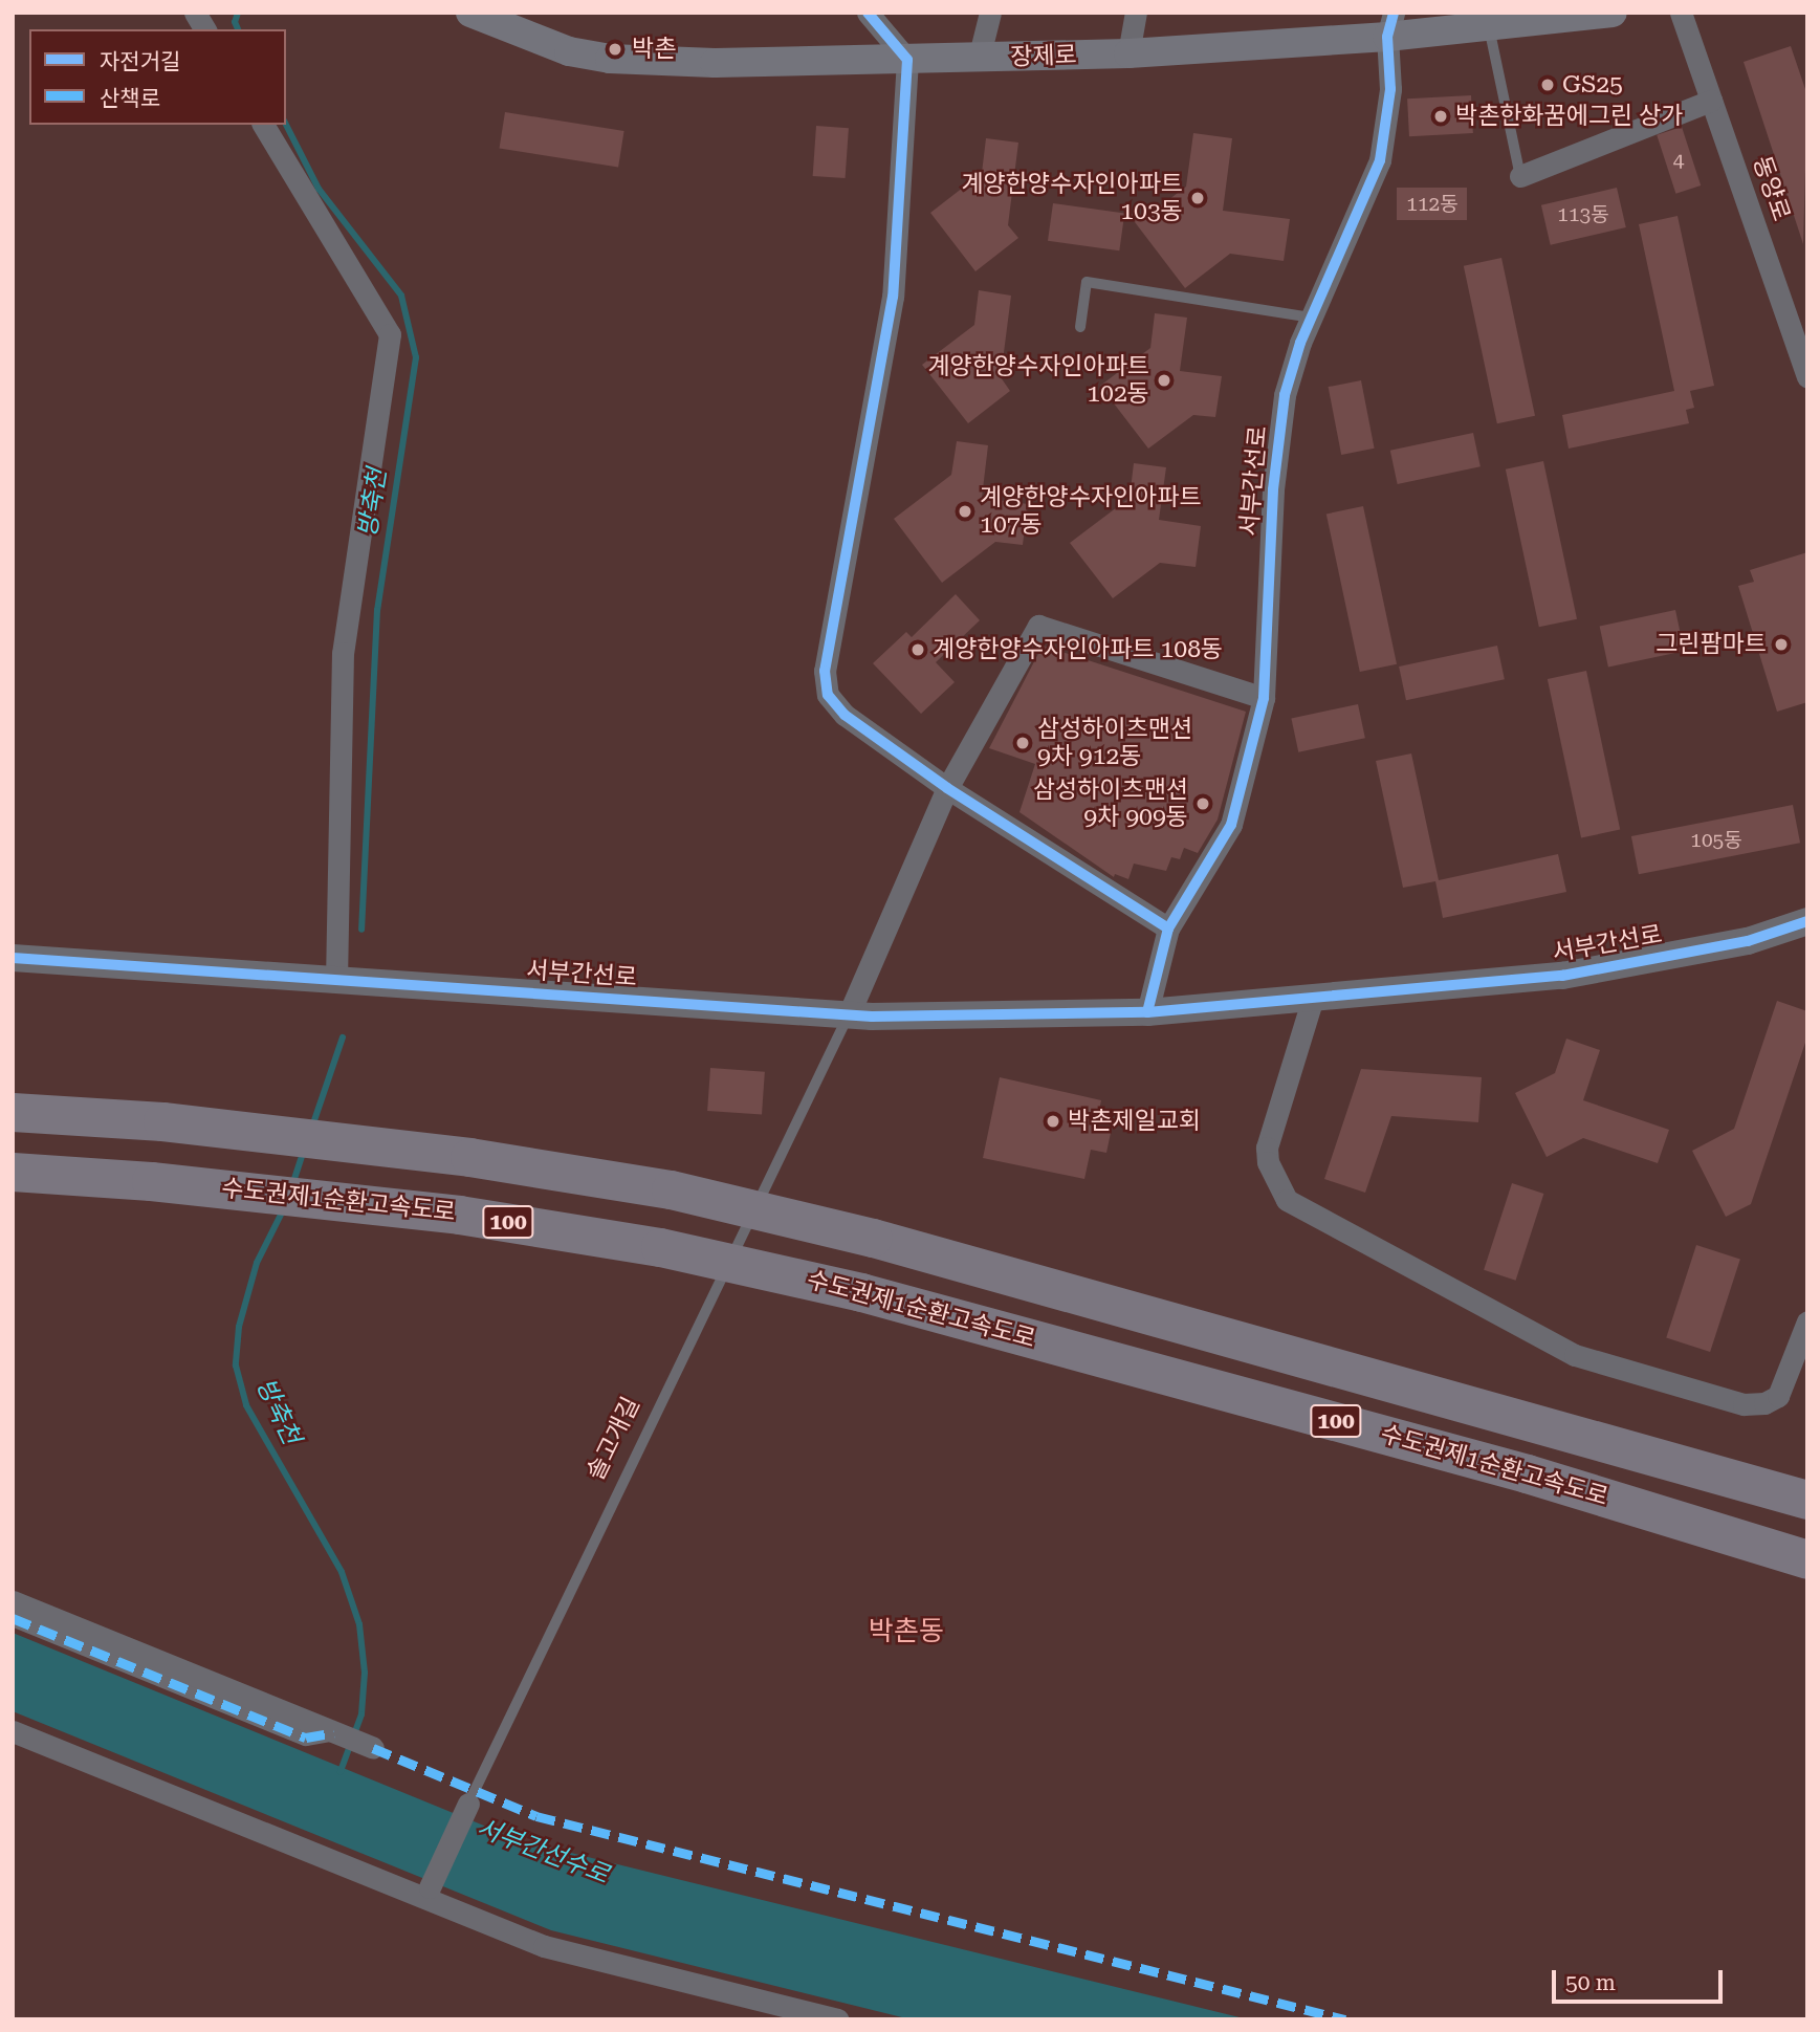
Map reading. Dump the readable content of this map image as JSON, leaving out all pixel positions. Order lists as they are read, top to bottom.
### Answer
{
  "streets": {
    "highway": ["수도권제1순환고속도로", "100"],
    "main road": ["장제로"],
    "street": ["동양로", "서부간선로", "솔고개길"]
  },
  "crossings": [
    ["장제로", "서부간선로"],
    ["서부간선로", "솔고개길"]
  ],
  "districts": ["박촌동"],
  "water": ["방축천", "서부간선수로"],
  "places": [
    "박촌",
    "GS25",
    "박촌한화꿈에그린 상가",
    "계양한양수자인아파트 103동",
    "계양한양수자인아파트 102동",
    "계양한양수자인아파트 107동",
    "그린팜마트",
    "계양한양수자인아파트 108동",
    "삼성하이츠맨션 9차 912동",
    "삼성하이츠맨션 9차 909동",
    "박촌제일교회"
  ],
  "house_numbers": [
    "4",
    "112동",
    "113동",
    "105동"
  ],
  "legend": ["자전거길", "산책로"],
  "scale_bar": "50 m"
}
